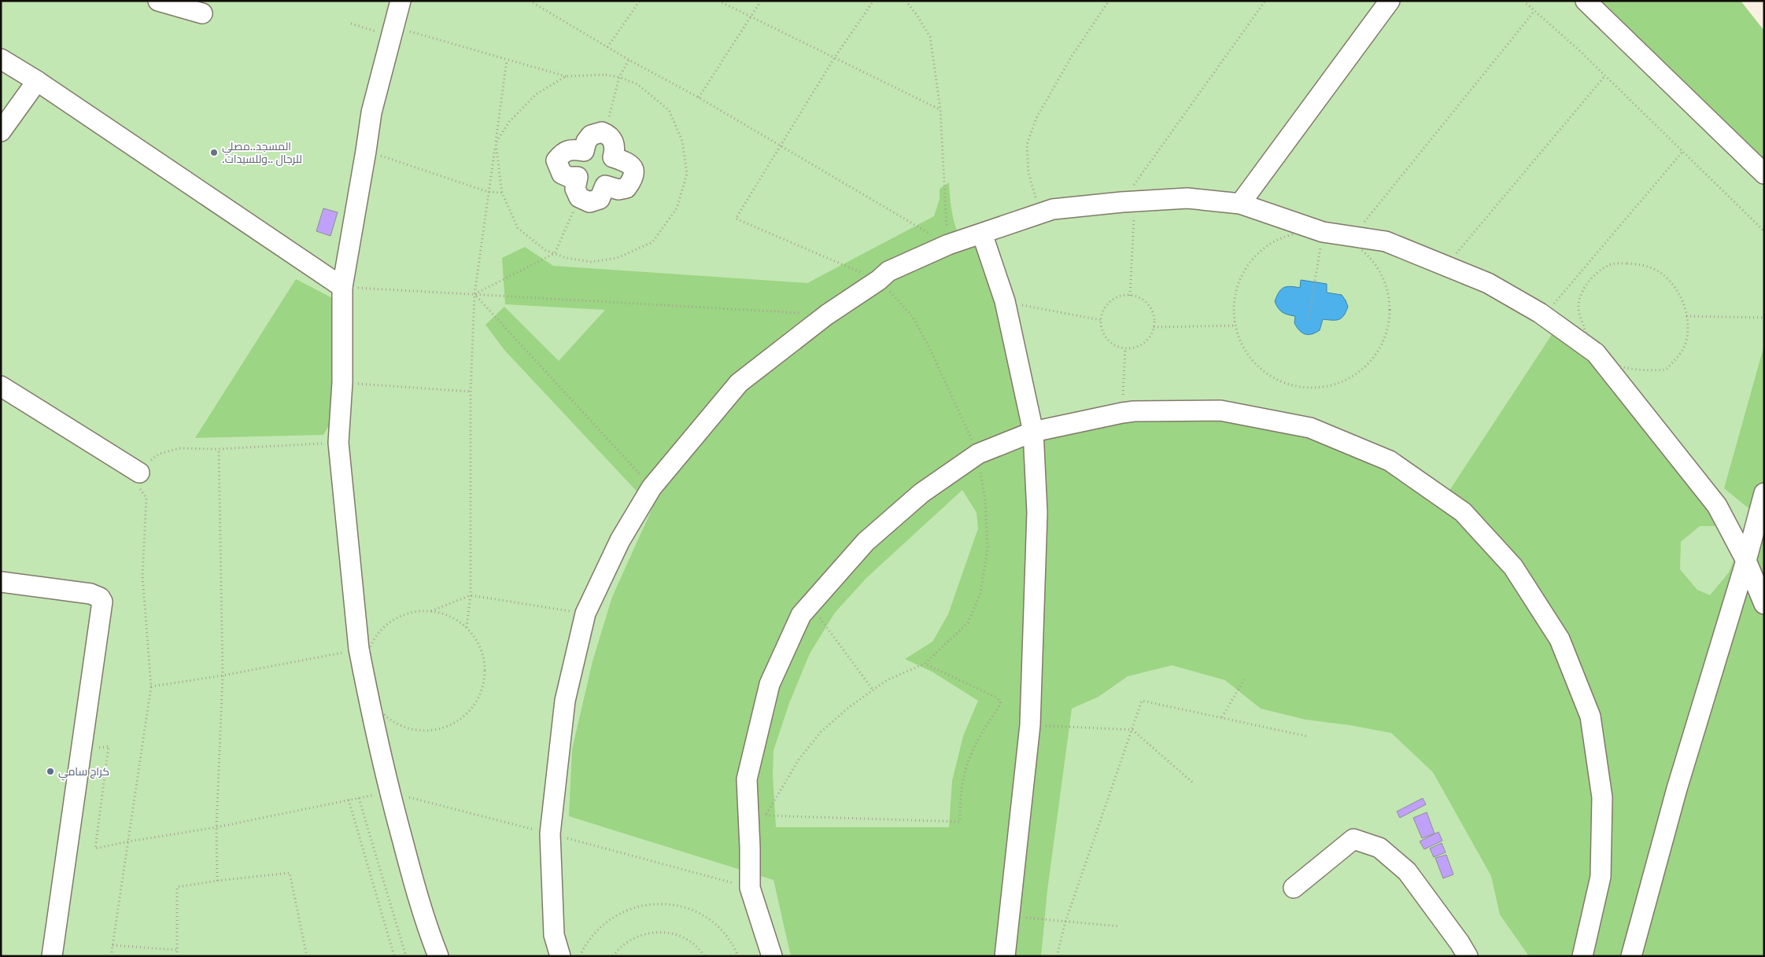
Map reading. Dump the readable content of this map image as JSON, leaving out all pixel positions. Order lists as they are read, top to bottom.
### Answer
{
  "places": ["المسجد..مصلي .للرجال ..وللسيدات", "کراج سامي"]
}
